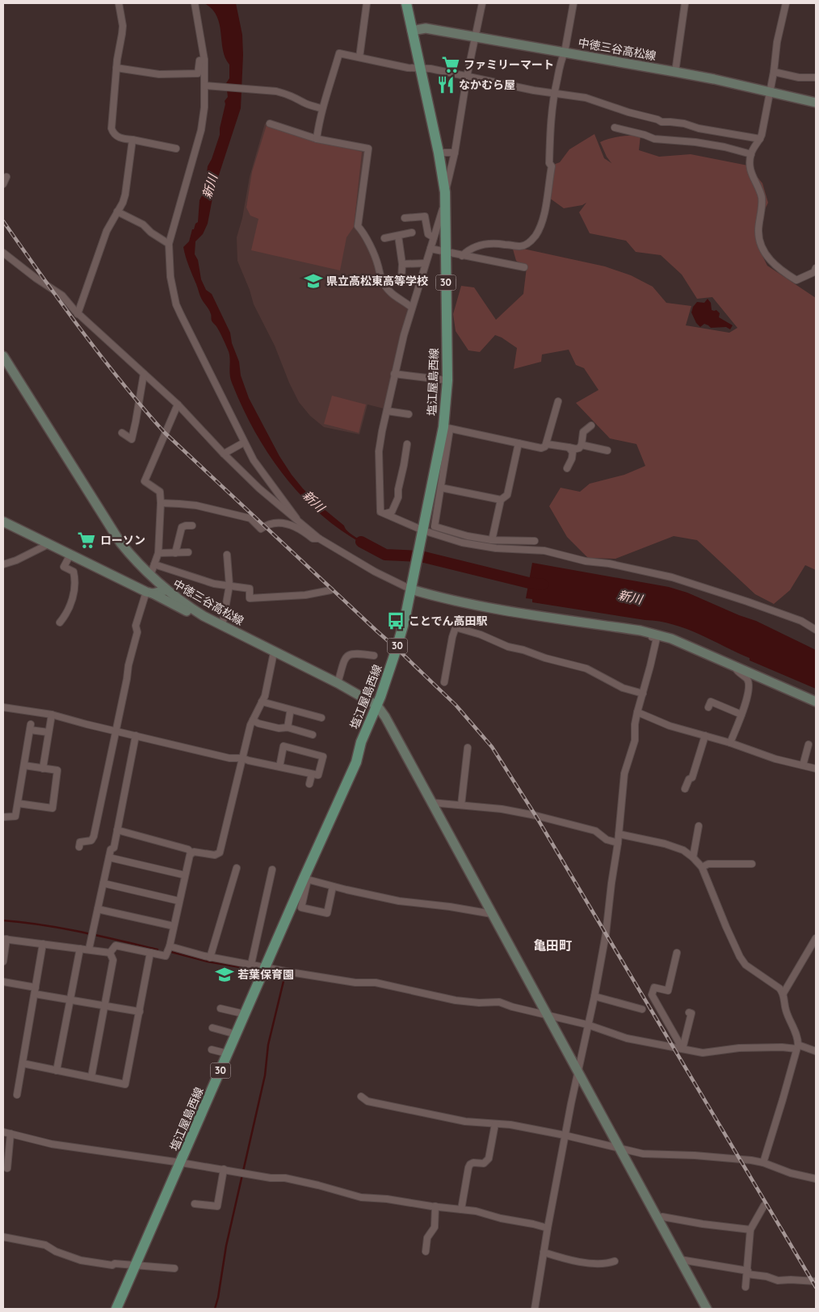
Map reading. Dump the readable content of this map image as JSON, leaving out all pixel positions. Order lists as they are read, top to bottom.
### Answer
{
  "streets": {
    "main road": ["30", "塩江屋島西線"],
    "street": ["中徳三谷高松線"]
  },
  "crossings": [
    ["中徳三谷高松線", "塩江屋島西線"]
  ],
  "districts": ["亀田町"],
  "water": ["新川"],
  "places": {
    "supermarket": ["ファミリーマート", "ローソン"],
    "restaurant": ["なかむら屋"],
    "school or university": ["県立高松東高等学校", "若葉保育園"],
    "bus stop": ["ことでん高田駅"]
  }
}
